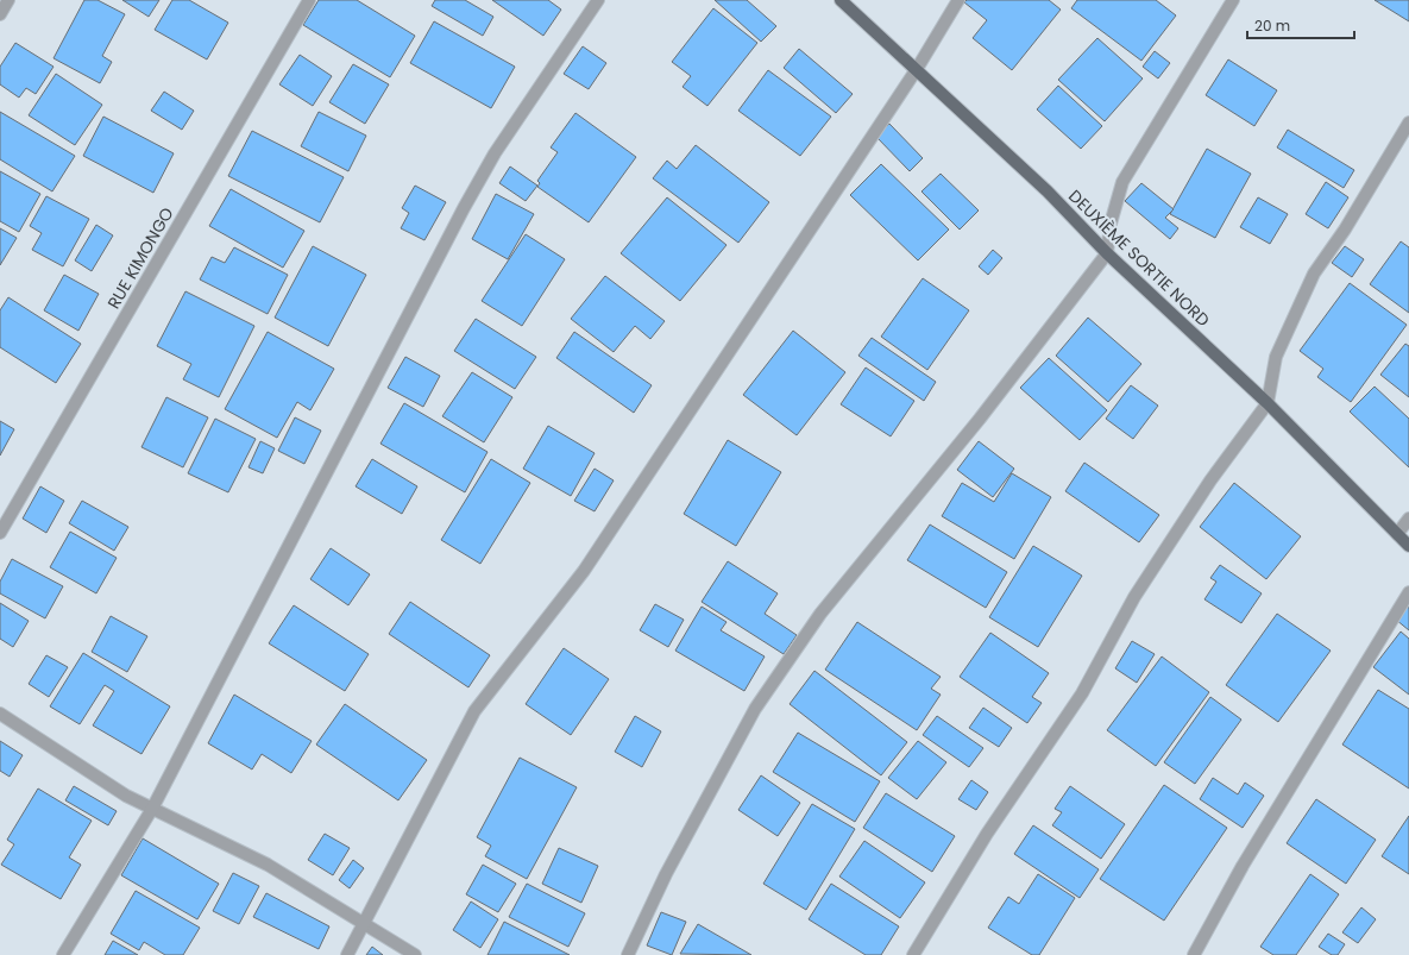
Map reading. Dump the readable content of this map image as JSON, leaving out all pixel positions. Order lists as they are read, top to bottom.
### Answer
{
  "streets": {
    "main road": ["DEUXIÈME SORTIE NORD"],
    "street": ["RUE KIMONGO"]
  },
  "scale_bar": "20 m"
}
